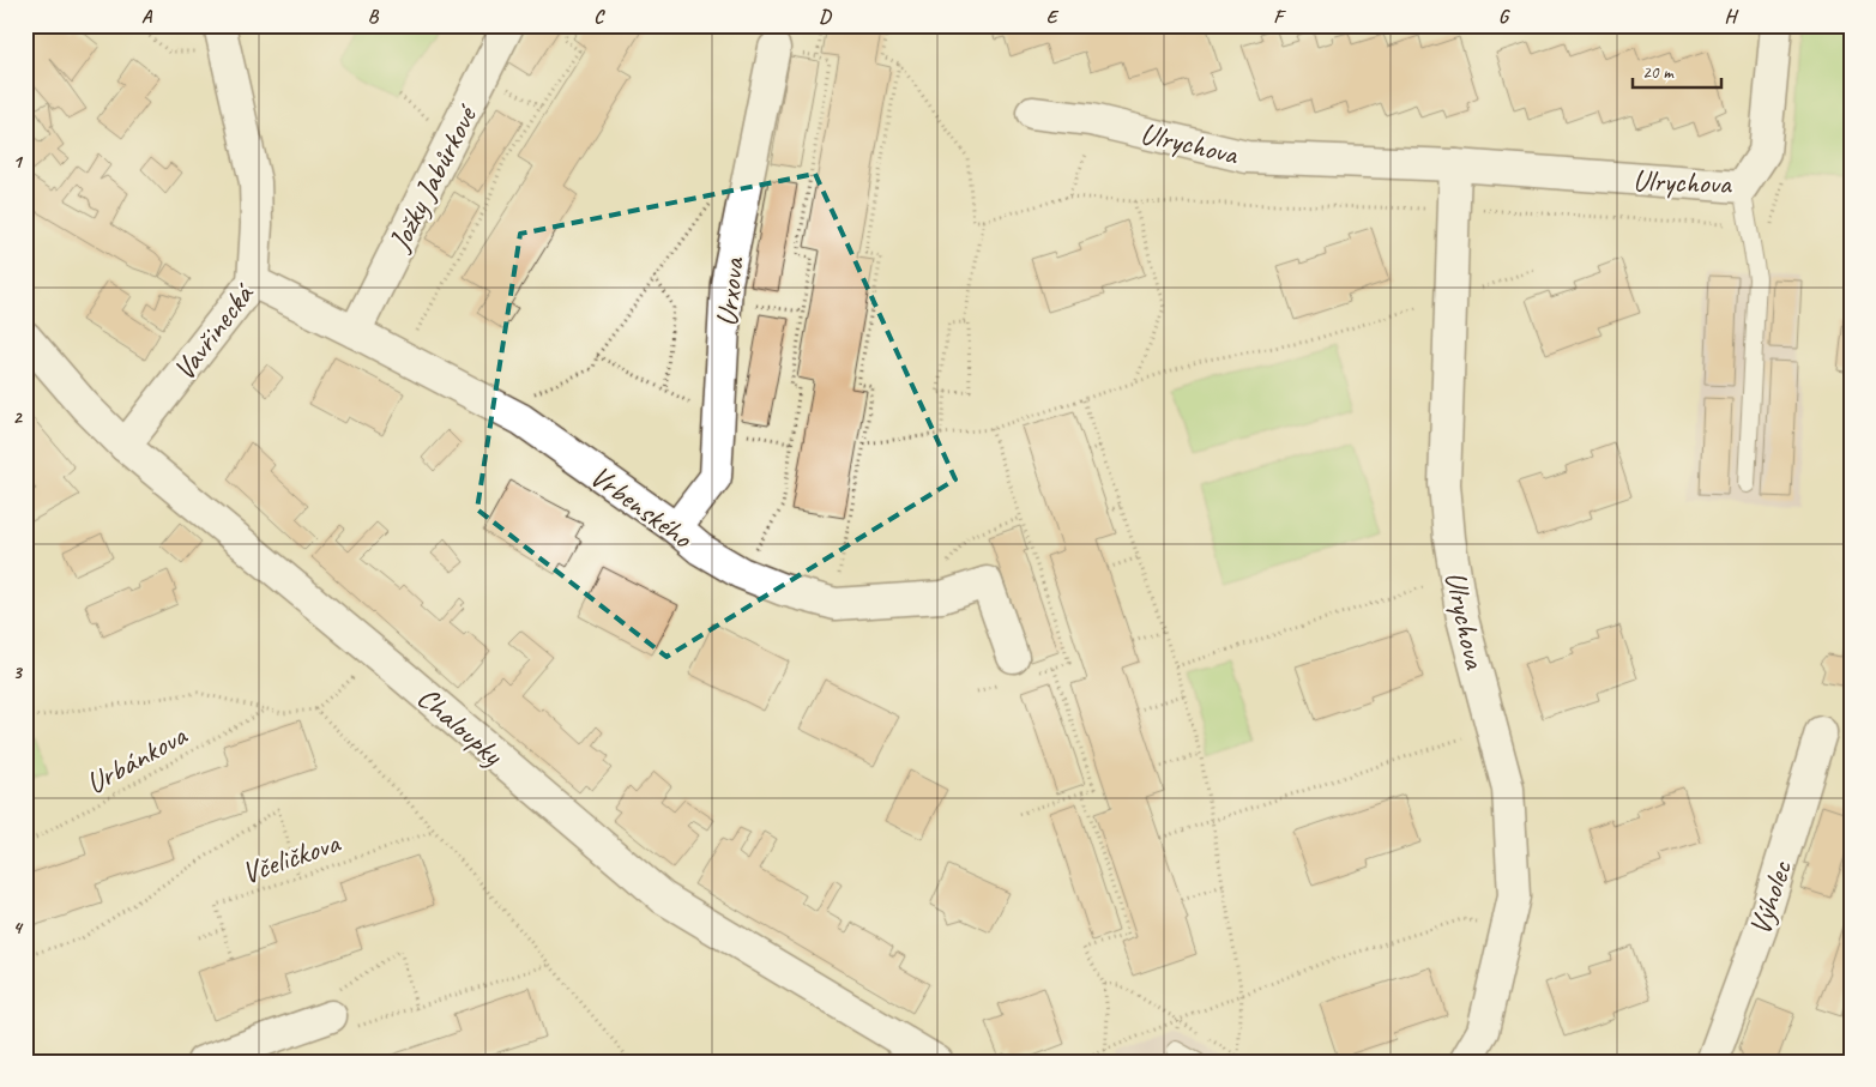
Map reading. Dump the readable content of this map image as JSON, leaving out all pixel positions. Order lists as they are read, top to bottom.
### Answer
{
  "streets": {
    "street": [
      "Ulrychova",
      "Jožky Jabůrkové",
      "Urxova",
      "Vavřinecká",
      "Vrbenského",
      "Chaloupky",
      "Výholec"
    ],
    "path": ["Urbánkova", "Včeličkova"]
  },
  "crossings": [
    ["Jožky Jabůrkové", "Vrbenského"],
    ["Urxova", "Vrbenského"],
    ["Vavřinecká", "Vrbenského"],
    ["Vavřinecká", "Chaloupky"]
  ],
  "scale_bar": "20 m",
  "grid": {
    "columns": [
      "A",
      "B",
      "C",
      "D",
      "E",
      "F",
      "G",
      "H"
    ],
    "rows": [
      "1",
      "2",
      "3",
      "4"
    ]
  }
}
